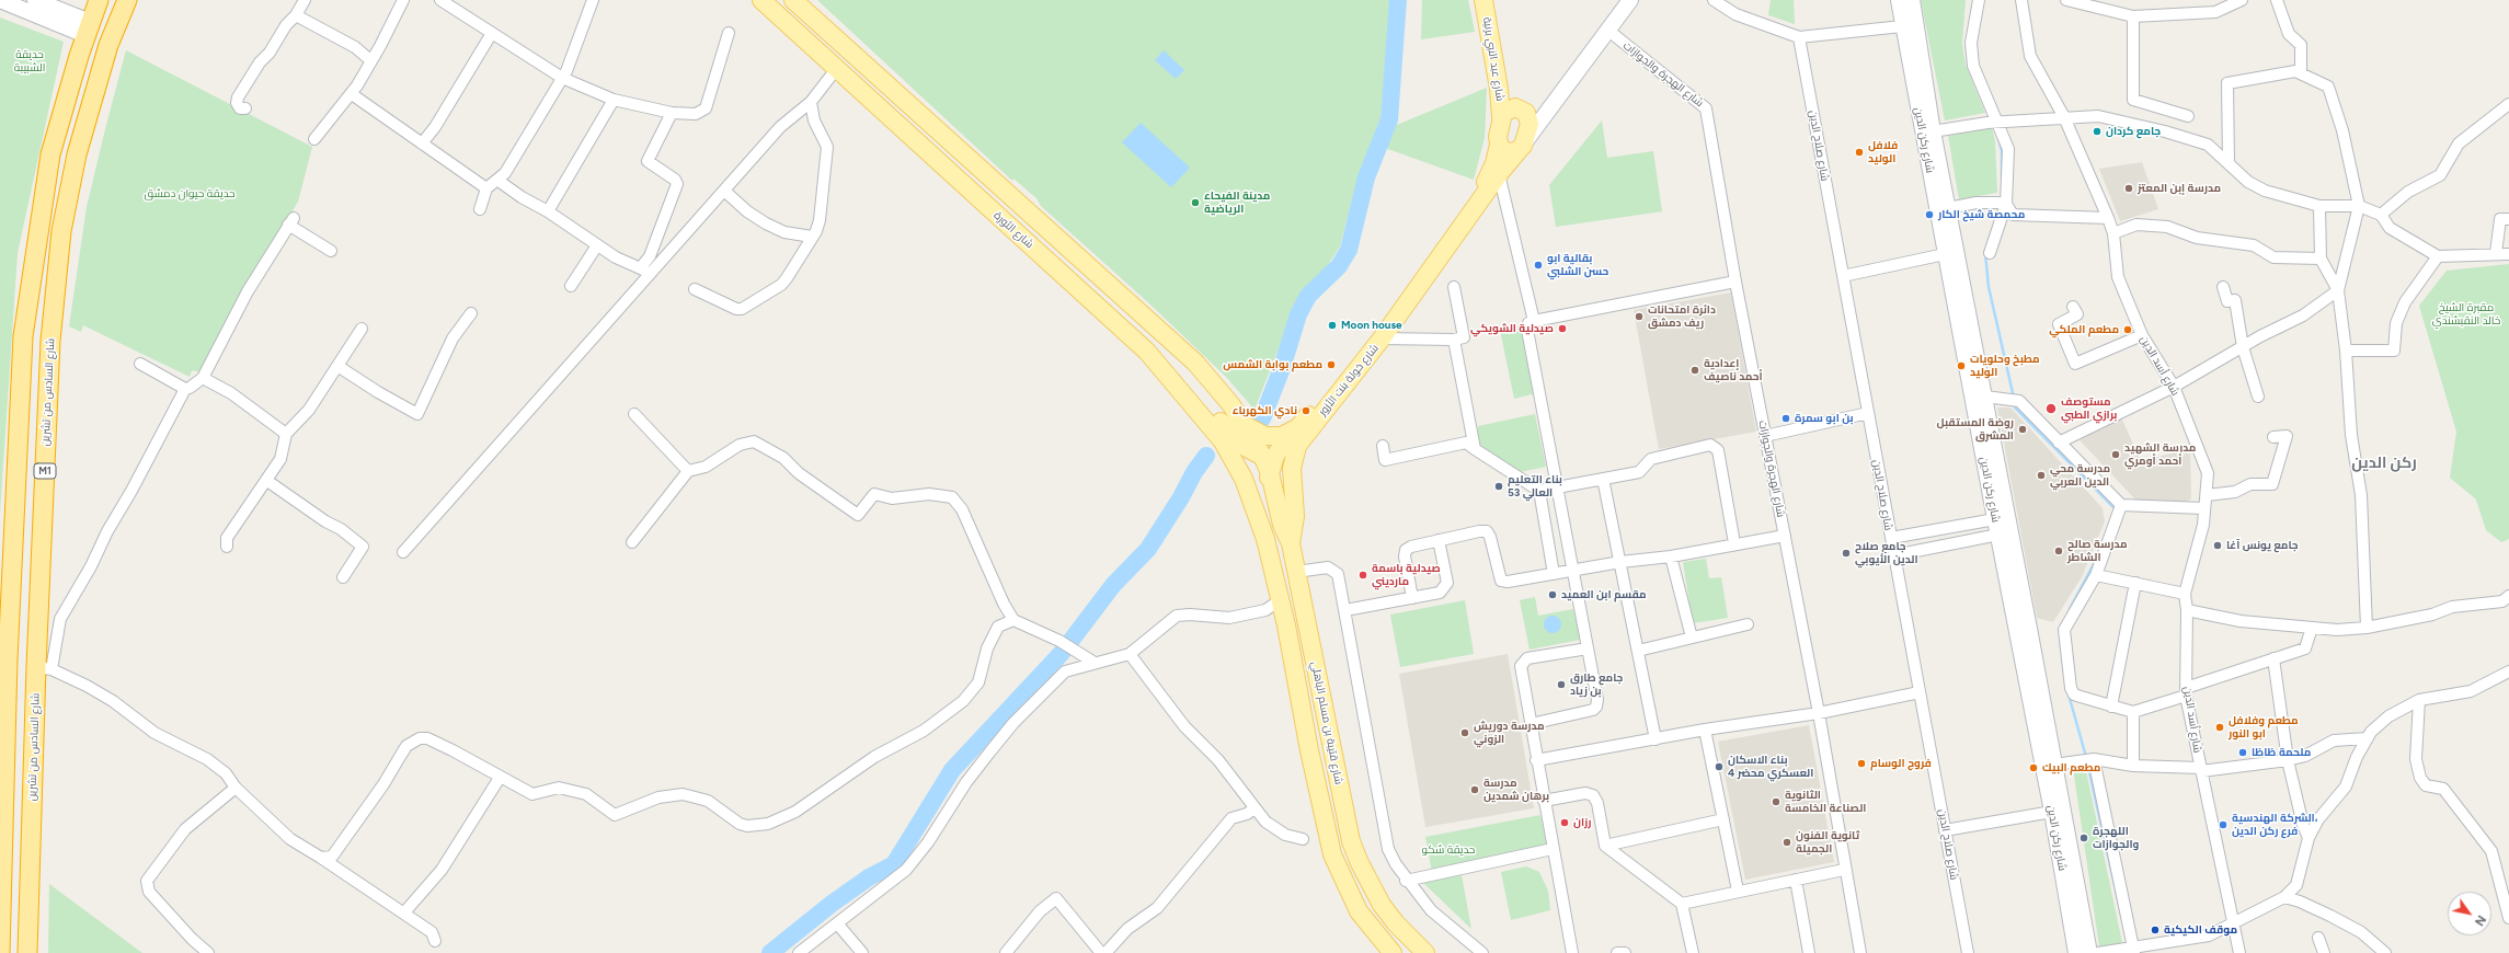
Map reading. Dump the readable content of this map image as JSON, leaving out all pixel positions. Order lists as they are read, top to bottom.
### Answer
{
  "streets": {
    "highway": ["شارع السادس من تشرين", "M1"],
    "main road": [
      "شارع عبد النبي برنية",
      "شارع ركن الدين",
      "شارع الثورة",
      "شارع خولة بنت الأزور",
      "شارع قتيبة بن مسلم الباهلي"
    ],
    "street": ["شارع الهجرة والجوازات", "شارع صلاح الدين", "شارع أسد الدين"]
  },
  "crossings": [
    ["شارع عبد النبي برنية", "شارع خولة بنت الأزور"],
    ["شارع الثورة", "شارع قتيبة بن مسلم الباهلي"],
    ["شارع خولة بنت الأزور", "شارع قتيبة بن مسلم الباهلي"]
  ],
  "districts": ["ركن الدين"],
  "parks": [
    "حديقة الشبيبة",
    "حديقة حيوان دمشق",
    "مقبرة الشيخ خالد النقبشندي",
    "حديقة شكو"
  ],
  "places": [
    "جامع كردان",
    "فلافل الوليد",
    "مدرسة إبن المعتز",
    "مدينة الفيحاء الرياضية",
    "محمصة شيخ الكار",
    "بقالية ابو حسن الشلبي",
    "دائرة امتحانات ريف دمشق",
    "Moon house",
    "صيدلية الشويكي",
    "مطعم الملكي",
    "مطعم بوابة الشمس",
    "مطبخ وحلويات الوليد",
    "إعدادية أحمد ناصيف",
    "مستوصف برازي الطبي",
    "نادي الكهرباء",
    "بن ابو سمرة",
    "روضة المستقبل المشرق",
    "مدرسة الشهيد أحمد أومري",
    "مدرسة محي الدين العربي",
    "بناء التعليم العالي 53",
    "جامع يونس آغا",
    "مدرسة صالح الشاطر",
    "جامع صلاح الدين الأيوبي",
    "صيدلية باسمة مارديني",
    "مقسم ابن العميد",
    "جامع طارق بن زياد",
    "مطعم وفلافل ابو النور",
    "مدرسة دوريش الزوني",
    "ملحمة ظاظا",
    "فروج الوسام",
    "بناء الاسكان العسكري محضر 4",
    "مطعم البيك",
    "مدرسة برهان شمدين",
    "الثانوية الصناعة الخامسة",
    "رزان",
    "الشركة الهندسية، فرع ركن الدين",
    "اللهجرة والجوازات",
    "ثانوية الفنون الجميلة",
    "موقف الكيكية"
  ],
  "north": "bottom right"
}
